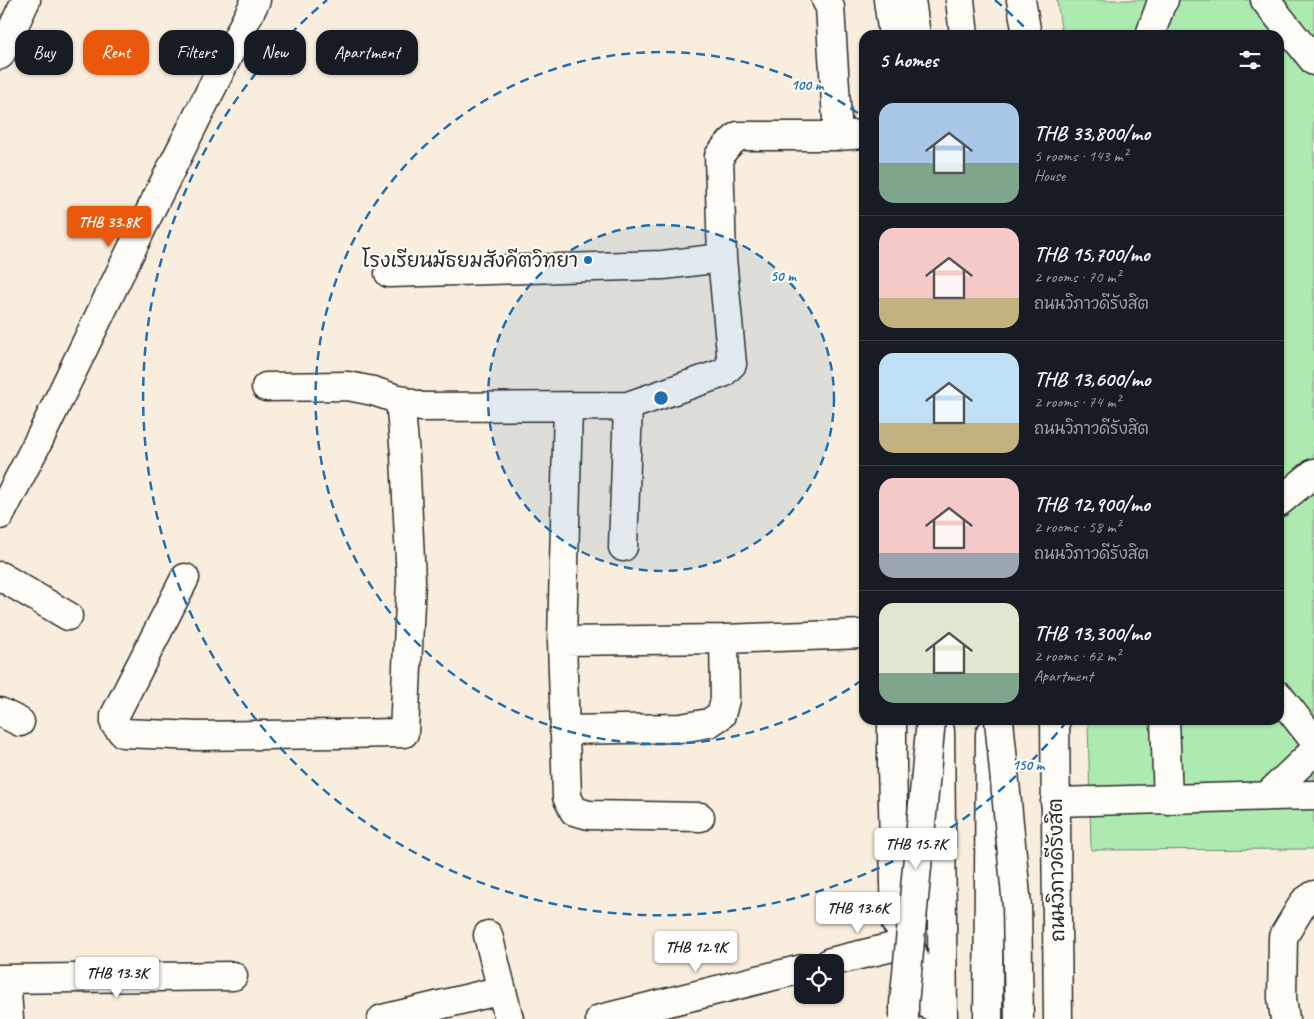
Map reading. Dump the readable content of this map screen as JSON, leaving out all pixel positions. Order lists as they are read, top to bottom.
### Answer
{
  "streets": {
    "main road": ["ถนนวิภาวดีรังสิต"]
  },
  "places": ["โรงเรียนมัธยมสังคีตวิทยา"],
  "page": {
    "chip": [
      "Buy",
      "Rent",
      "Filters",
      "New",
      "Apartment"
    ],
    "heading": "5 homes",
    "list": [
      {
        "name": "THB 33,800/mo",
        "note": "5 rooms · 143 m² · House"
      },
      {
        "name": "THB 15,700/mo",
        "note": "2 rooms · 70 m² · ถนนวิภาวดีรังสิต"
      },
      {
        "name": "THB 13,600/mo",
        "note": "2 rooms · 74 m² · ถนนวิภาวดีรังสิต"
      },
      {
        "name": "THB 12,900/mo",
        "note": "2 rooms · 58 m² · ถนนวิภาวดีรังสิต"
      },
      {
        "name": "THB 13,300/mo",
        "note": "2 rooms · 62 m² · Apartment"
      }
    ],
    "price": [
      "THB 33.8K",
      "THB 15.7K",
      "THB 13.6K",
      "THB 12.9K",
      "THB 13.3K"
    ]
  },
  "rings": ["100 m", "50 m", "150 m"]
}
